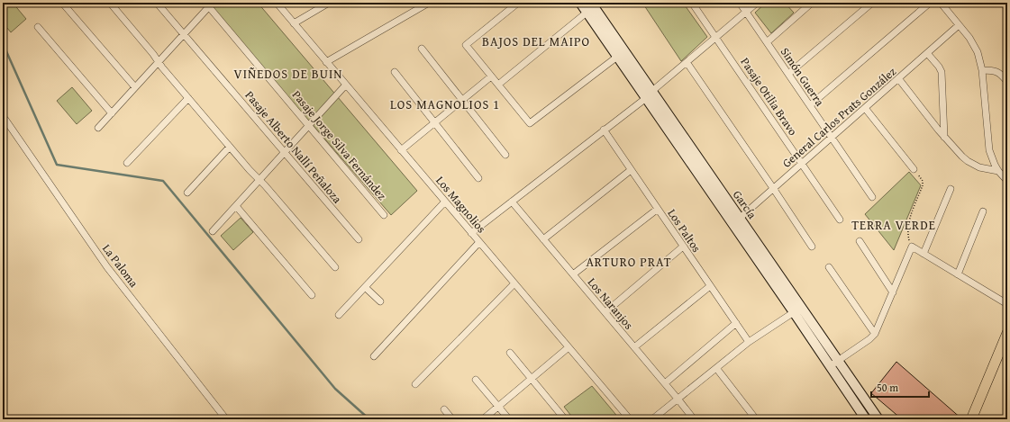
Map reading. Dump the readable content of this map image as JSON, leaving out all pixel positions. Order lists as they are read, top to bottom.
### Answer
{
  "streets": {
    "street": [
      "Simón Guerra",
      "Pasaje Otilia Bravo",
      "General Carlos Prats González",
      "Pasaje Jorge Silva Fernández",
      "Pasaje Alberto Nallí Peñaloza",
      "Los Magnolios",
      "García",
      "Los Paltos",
      "La Paloma",
      "Los Naranjos"
    ]
  },
  "crossings": [
    ["Simón Guerra", "General Carlos Prats González"],
    ["Pasaje Otilia Bravo", "General Carlos Prats González"],
    ["General Carlos Prats González", "García"]
  ],
  "districts": [
    "BAJOS DEL MAIPO",
    "VIÑEDOS DE BUIN",
    "LOS MAGNOLIOS 1",
    "TERRA VERDE",
    "ARTURO PRAT"
  ],
  "scale_bar": "50 m"
}
